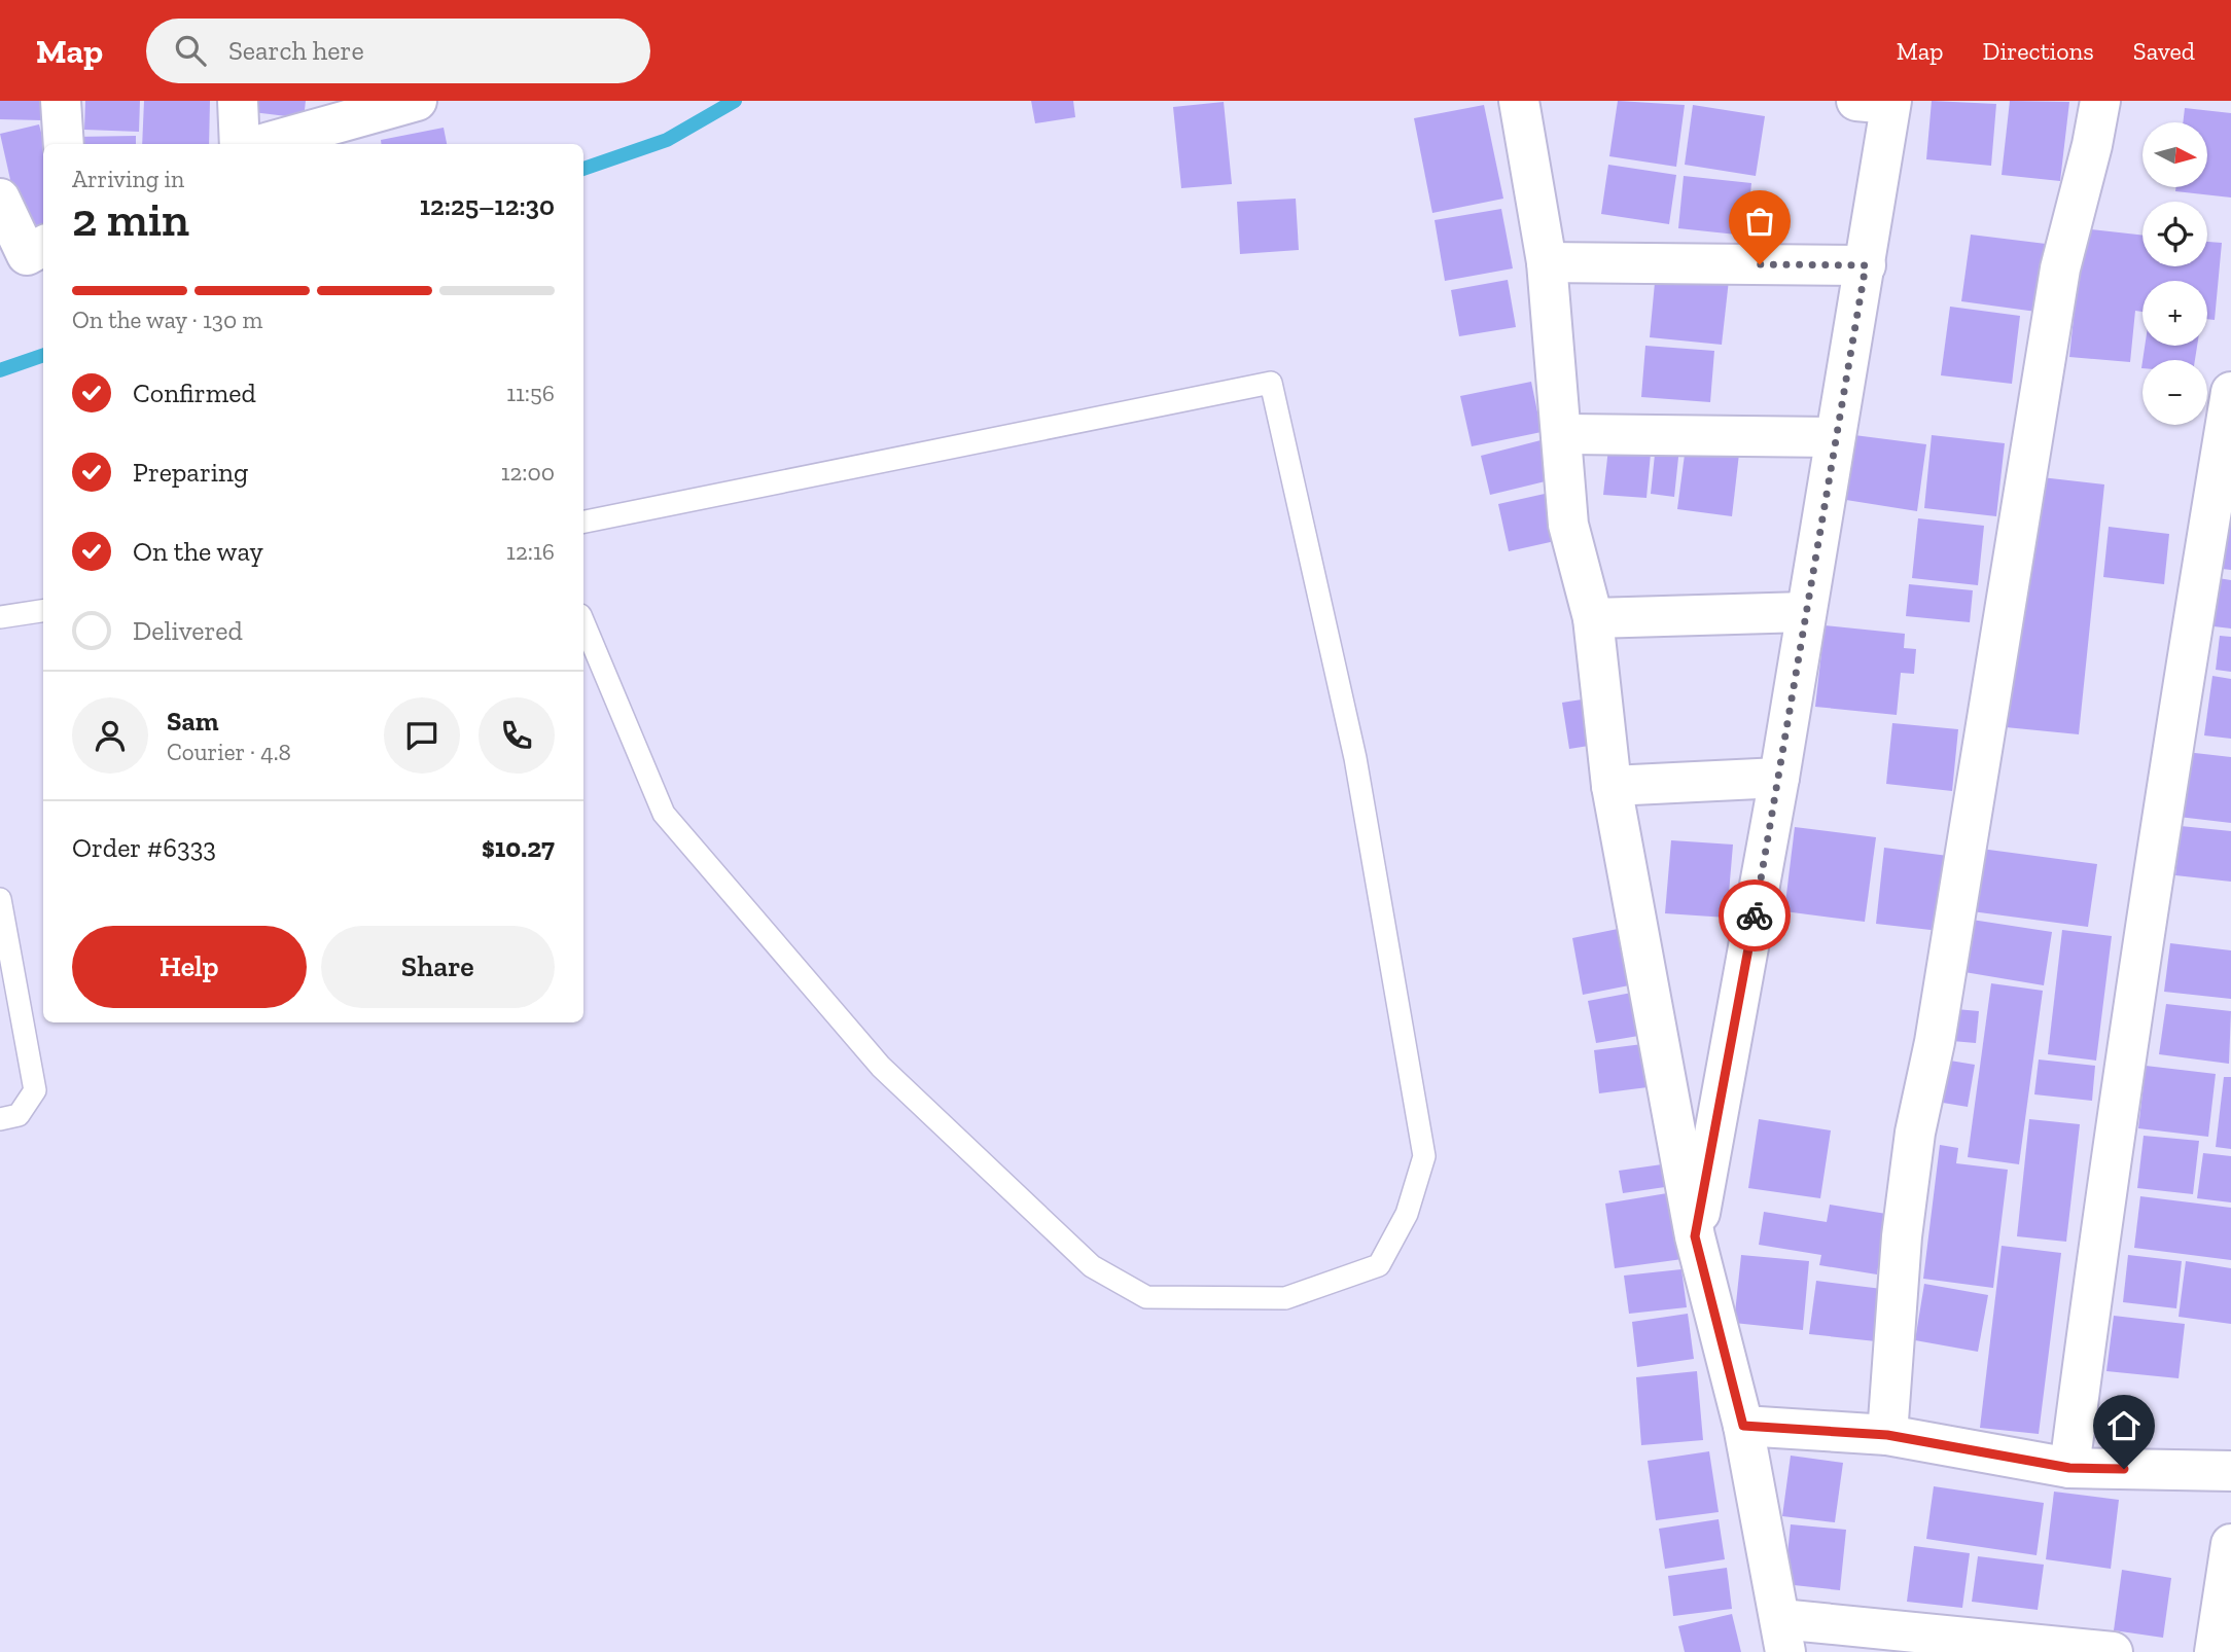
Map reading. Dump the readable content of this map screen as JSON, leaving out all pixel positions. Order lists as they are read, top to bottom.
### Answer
{
  "north": "right",
  "page": {
    "header": "Map",
    "search": "Search here",
    "nav": ["Map", "Directions", "Saved"],
    "map_buttons": ["+", "−"],
    "heading": ["2 min", "Arriving in", "12:25–12:30"],
    "panel": [
      "Sam",
      "Courier · 4.8",
      "Order #6333",
      "$10.27"
    ],
    "bar": "On the way · 130 m",
    "list": [
      ["Confirmed", "11:56"],
      ["Preparing", "12:00"],
      ["On the way", "12:16"],
      "Delivered"
    ],
    "buttons": ["Help", "Share"]
  }
}
